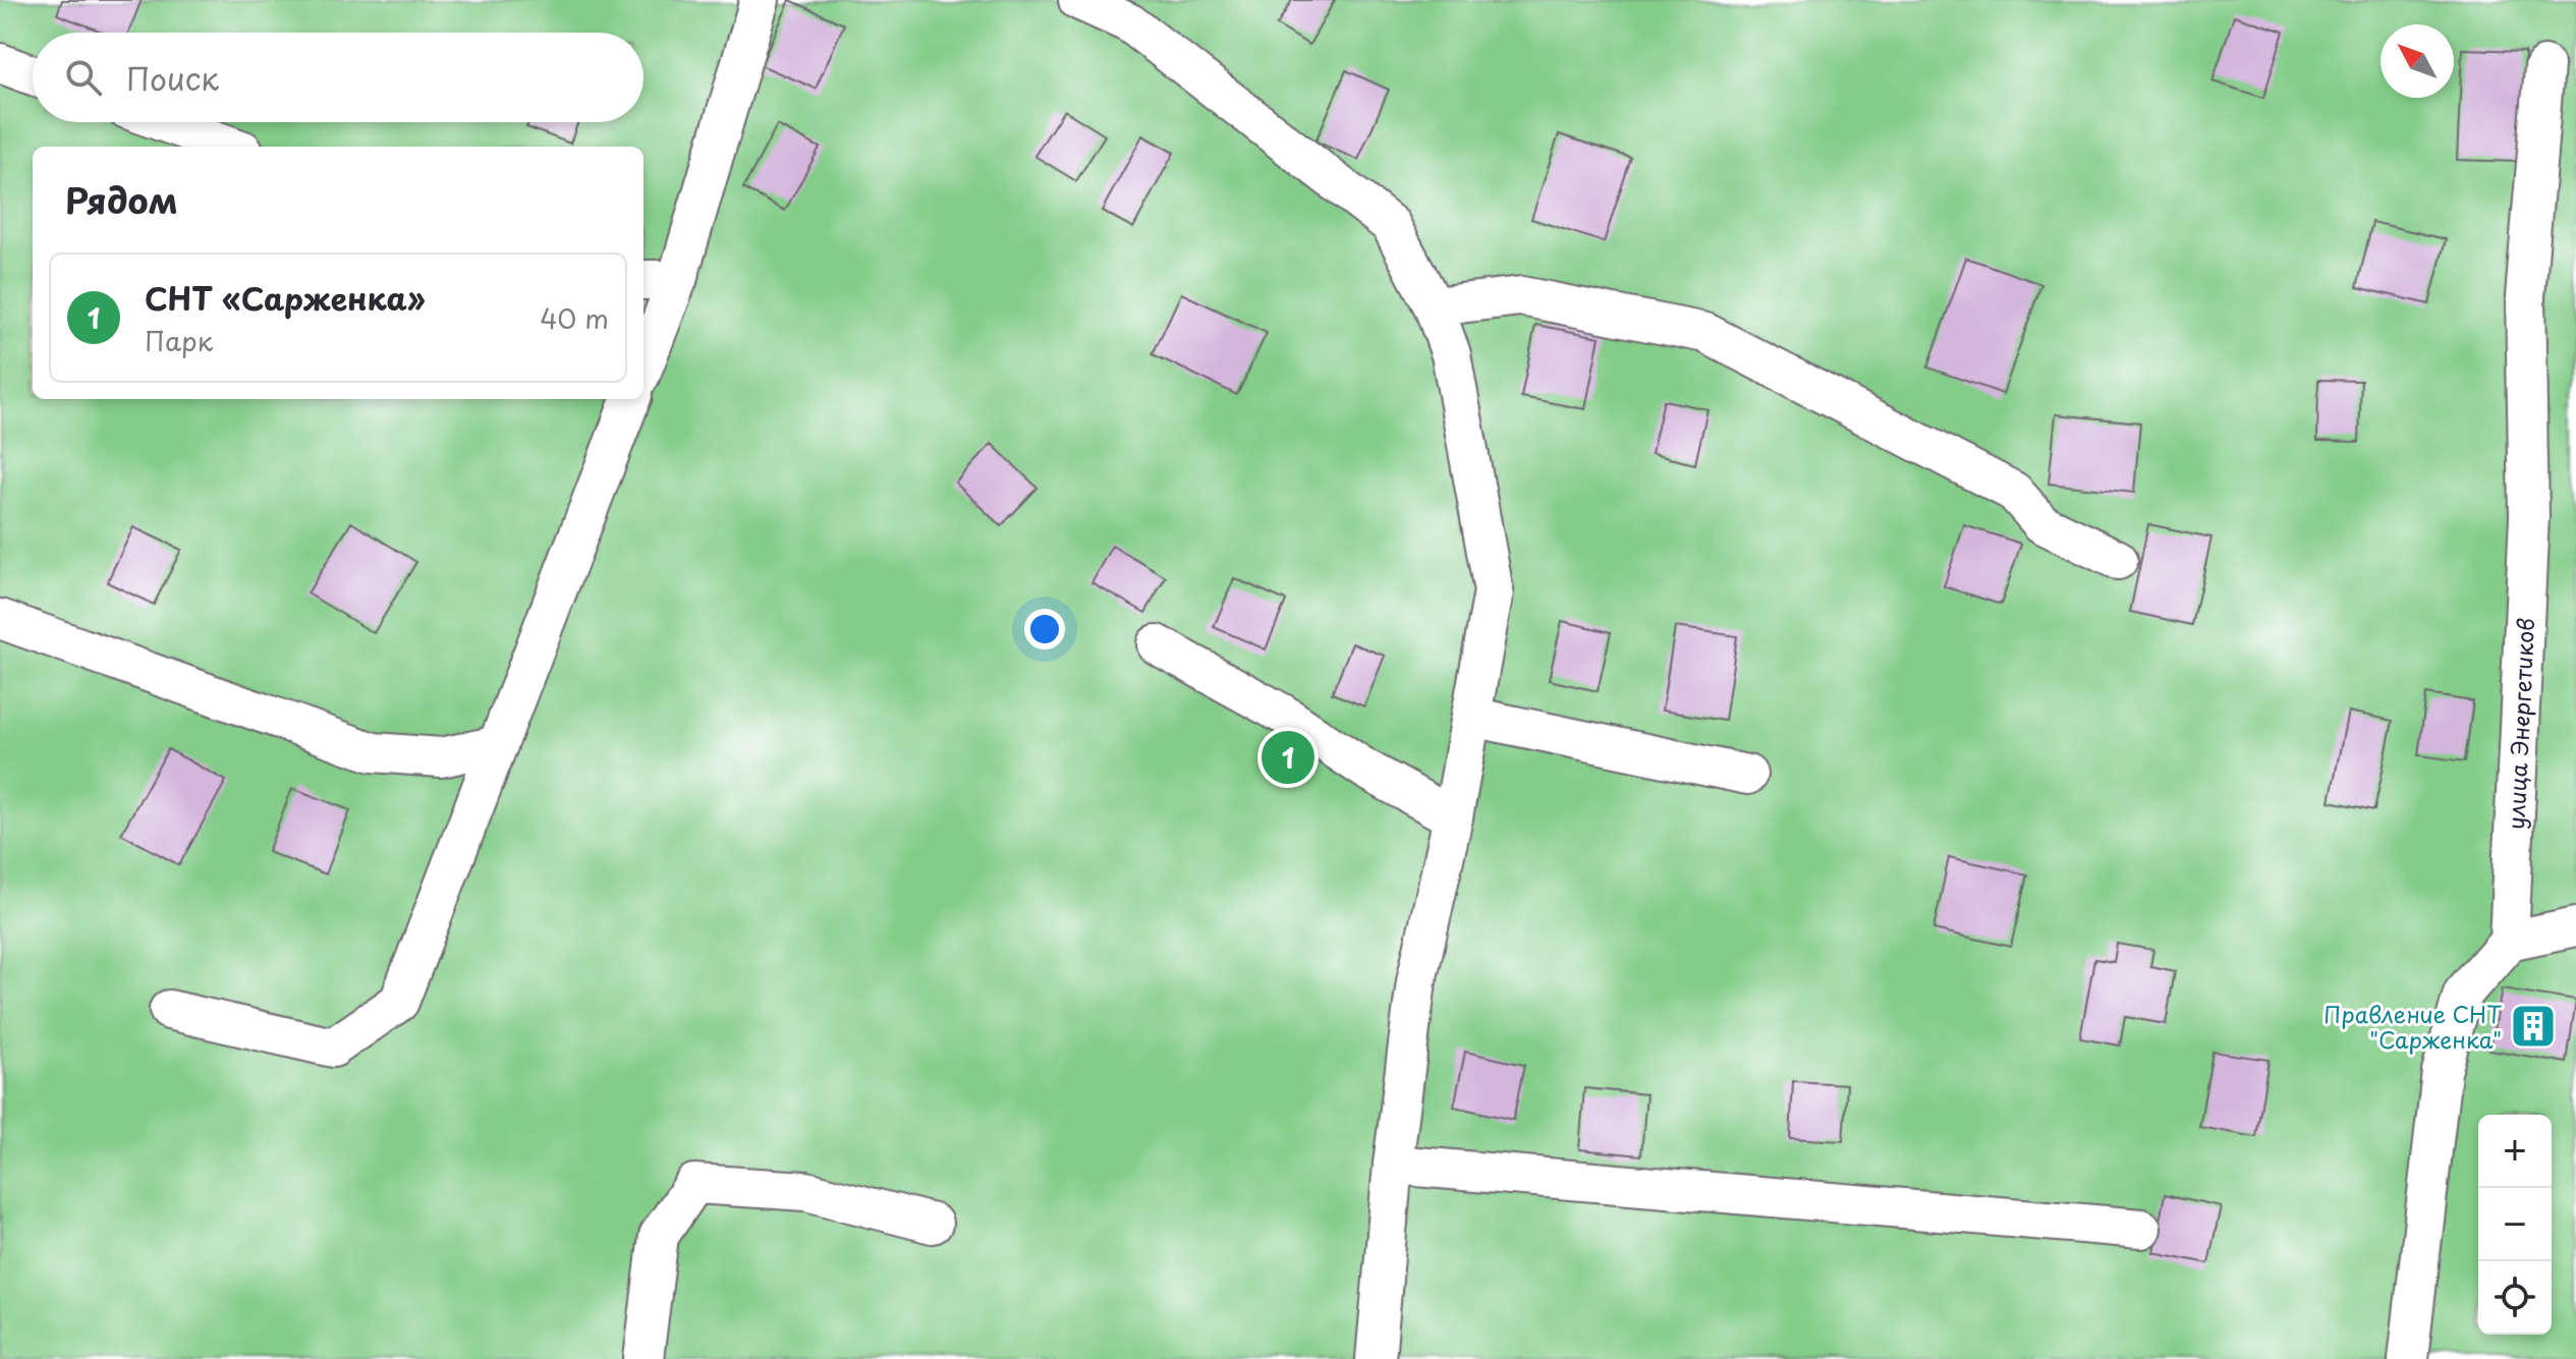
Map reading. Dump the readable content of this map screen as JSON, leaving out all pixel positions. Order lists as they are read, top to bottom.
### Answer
{
  "streets": {
    "street": ["улица Энергетиков"]
  },
  "places": {
    "building": ["Правление СНТ \"Сарженка\""]
  },
  "north": "top left",
  "page": {
    "search": "Поиск",
    "heading": "Рядом",
    "list": [
      {
        "mark": "1",
        "name": "СНТ «Сарженка»",
        "note": "Парк",
        "value": "40 m"
      }
    ],
    "pins": "1",
    "map_buttons": ["+", "−"]
  }
}
